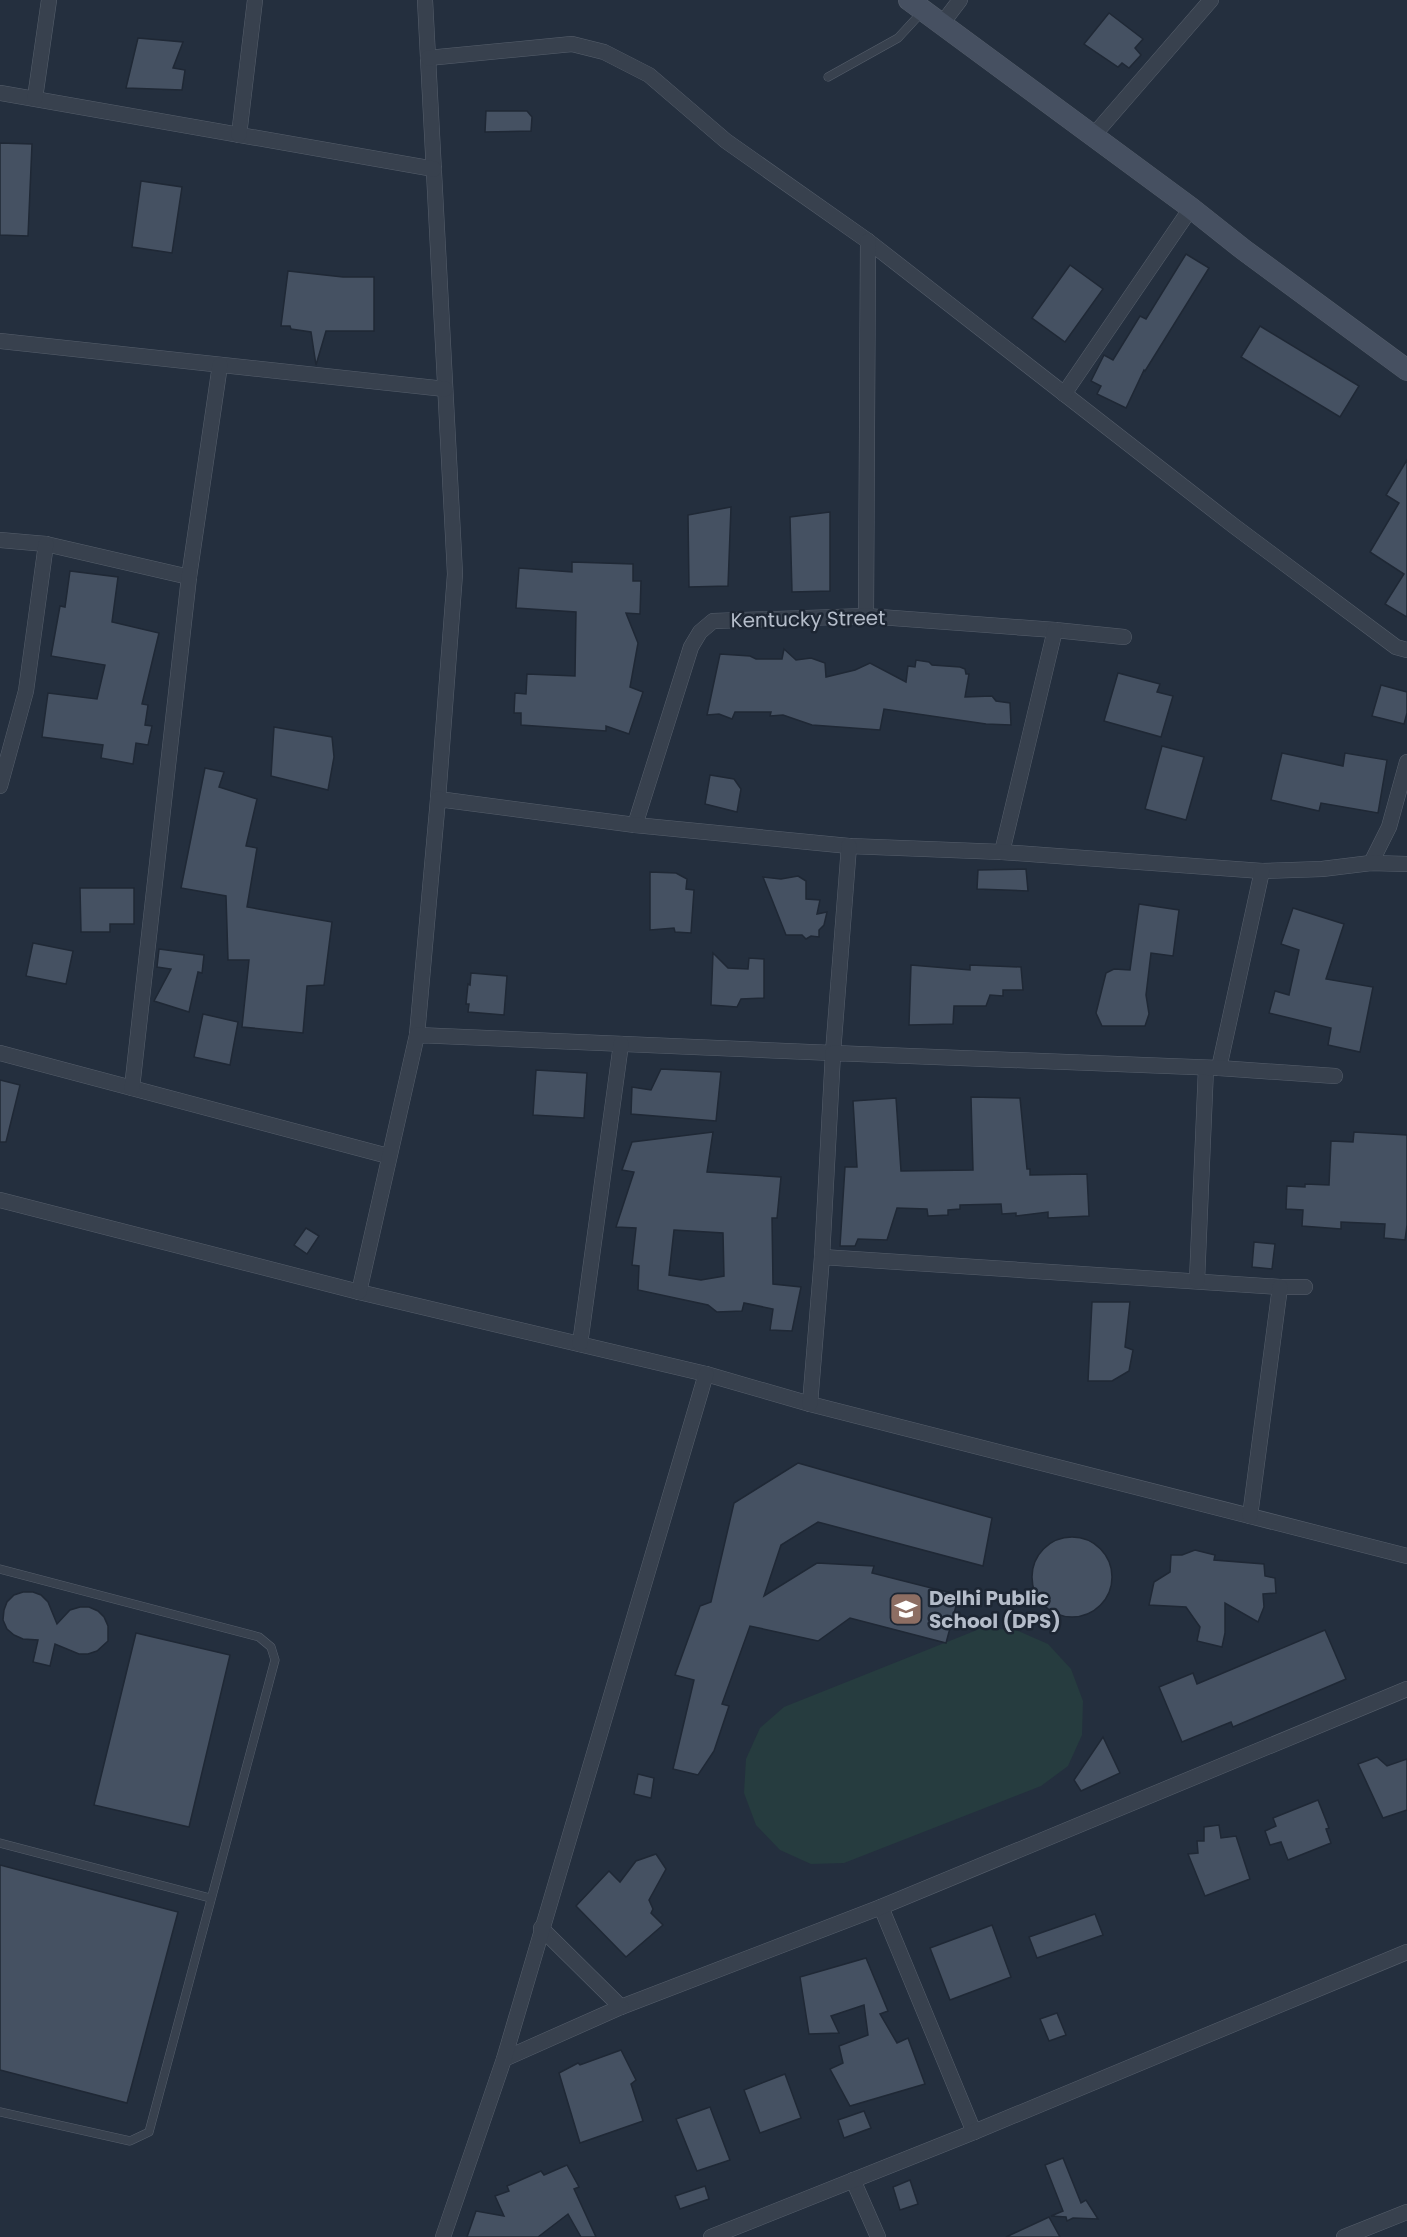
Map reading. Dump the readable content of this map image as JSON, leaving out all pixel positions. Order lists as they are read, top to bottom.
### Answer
{
  "streets": {
    "street": ["Kentucky Street"]
  },
  "places": {
    "school or university": ["Delhi Public School (DPS)"]
  }
}
